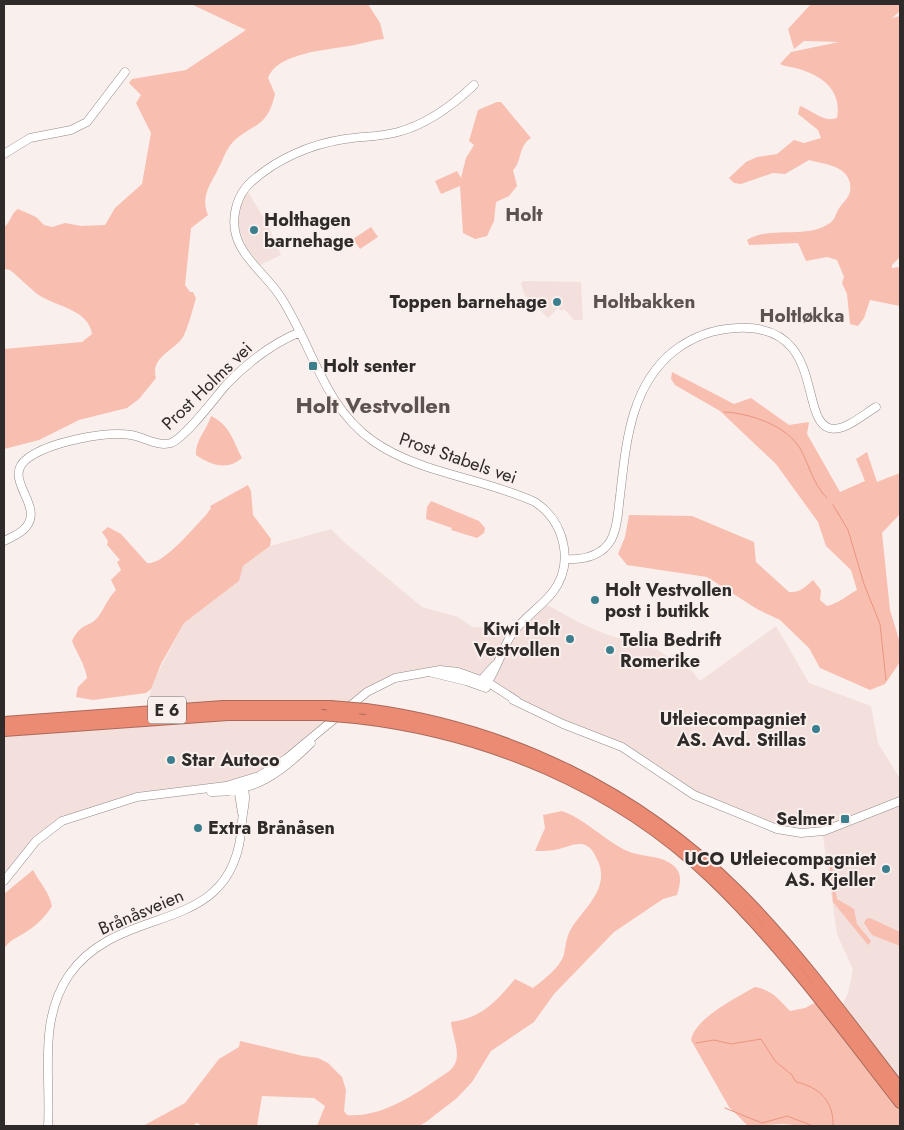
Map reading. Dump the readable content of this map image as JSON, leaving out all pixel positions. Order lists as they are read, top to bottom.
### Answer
{
  "streets": {
    "highway": ["E 6"],
    "street": ["Prost Holms vei", "Prost Stabels vei", "Brånåsveien"]
  },
  "crossings": [
    ["Prost Holms vei", "Prost Stabels vei"]
  ],
  "districts": [
    "Holt",
    "Holtbakken",
    "Holtløkka",
    "Holt Vestvollen"
  ],
  "places": {
    "other": [
      "Holthagen barnehage",
      "Toppen barnehage",
      "Holt Vestvollen post i butikk",
      "Kiwi Holt Vestvollen",
      "Telia Bedrift Romerike",
      "Utleiecompagniet AS. Avd. Stillas",
      "Star Autoco",
      "Extra Brånåsen",
      "UCO Utleiecompagniet AS. Kjeller"
    ],
    "transit": ["Holt senter", "Selmer"]
  }
}
